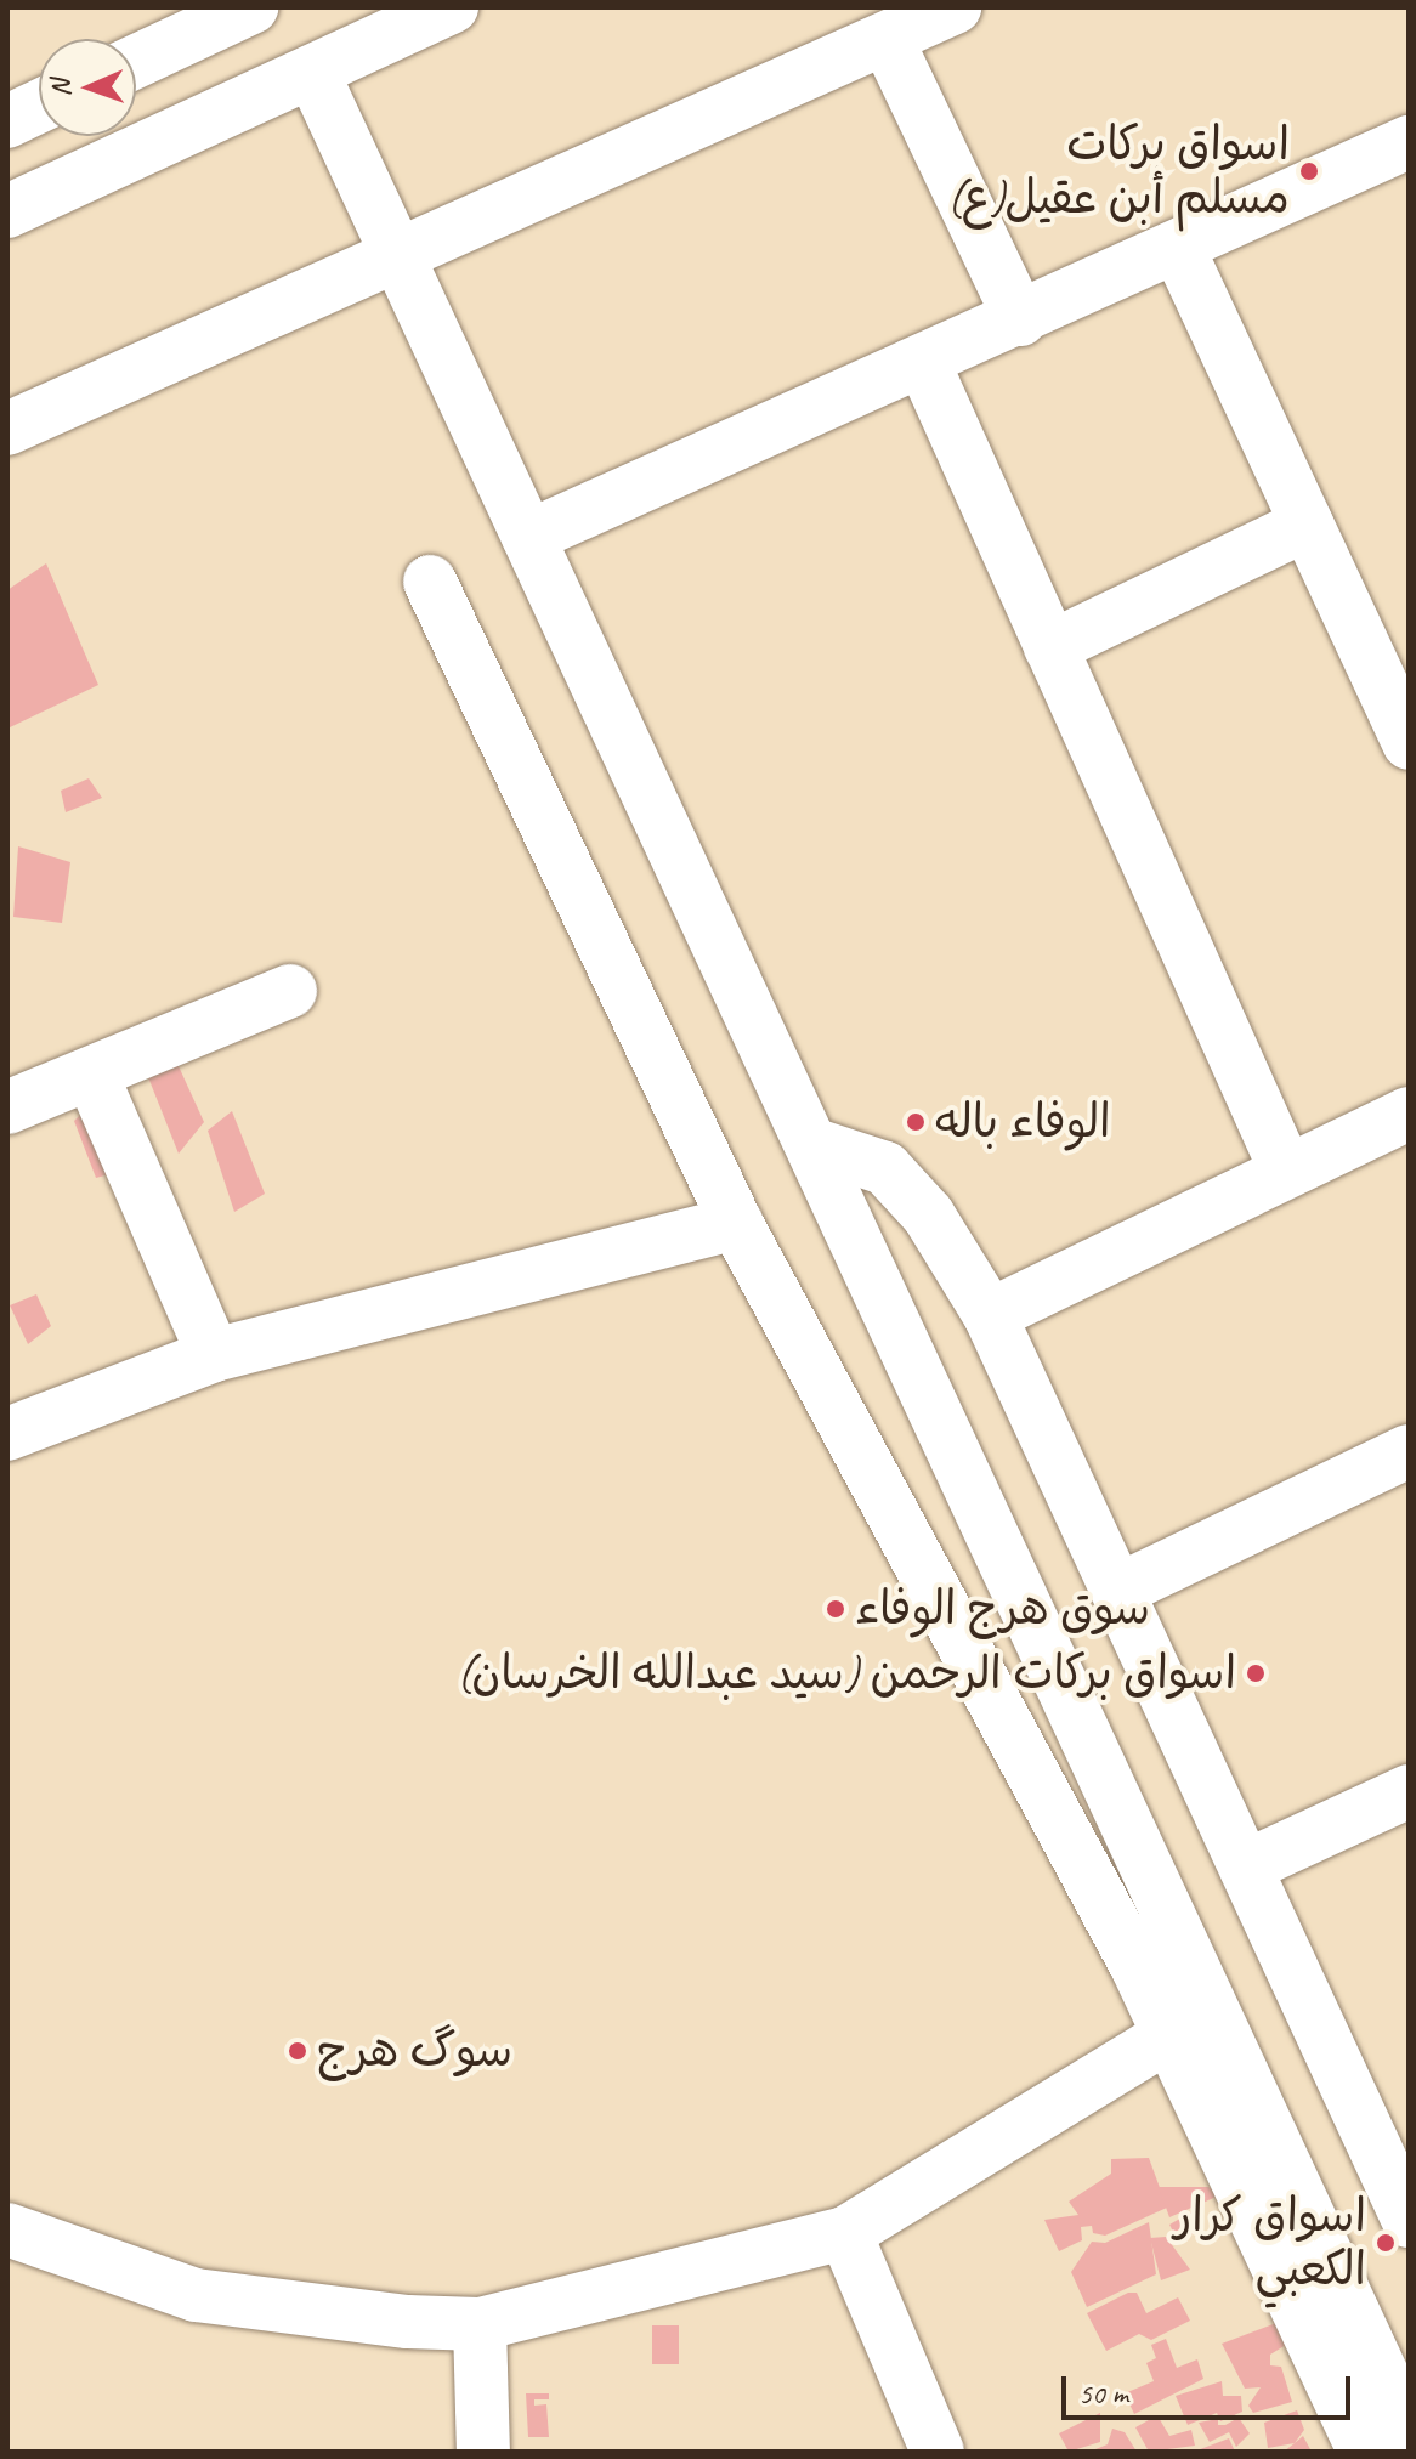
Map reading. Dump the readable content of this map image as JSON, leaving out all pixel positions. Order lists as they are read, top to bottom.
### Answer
{
  "places": [
    "اسواق بركات مسلم أبن عقيل(ع)",
    "الوفاء باله",
    "سوق هرج الوفاء",
    "اسواق بركات الرحمن (سيد عبدالله الخرسان)",
    "سوگ هرج",
    "اسواق كرار الكعبي"
  ],
  "scale_bar": "50 m",
  "north": "left"
}
